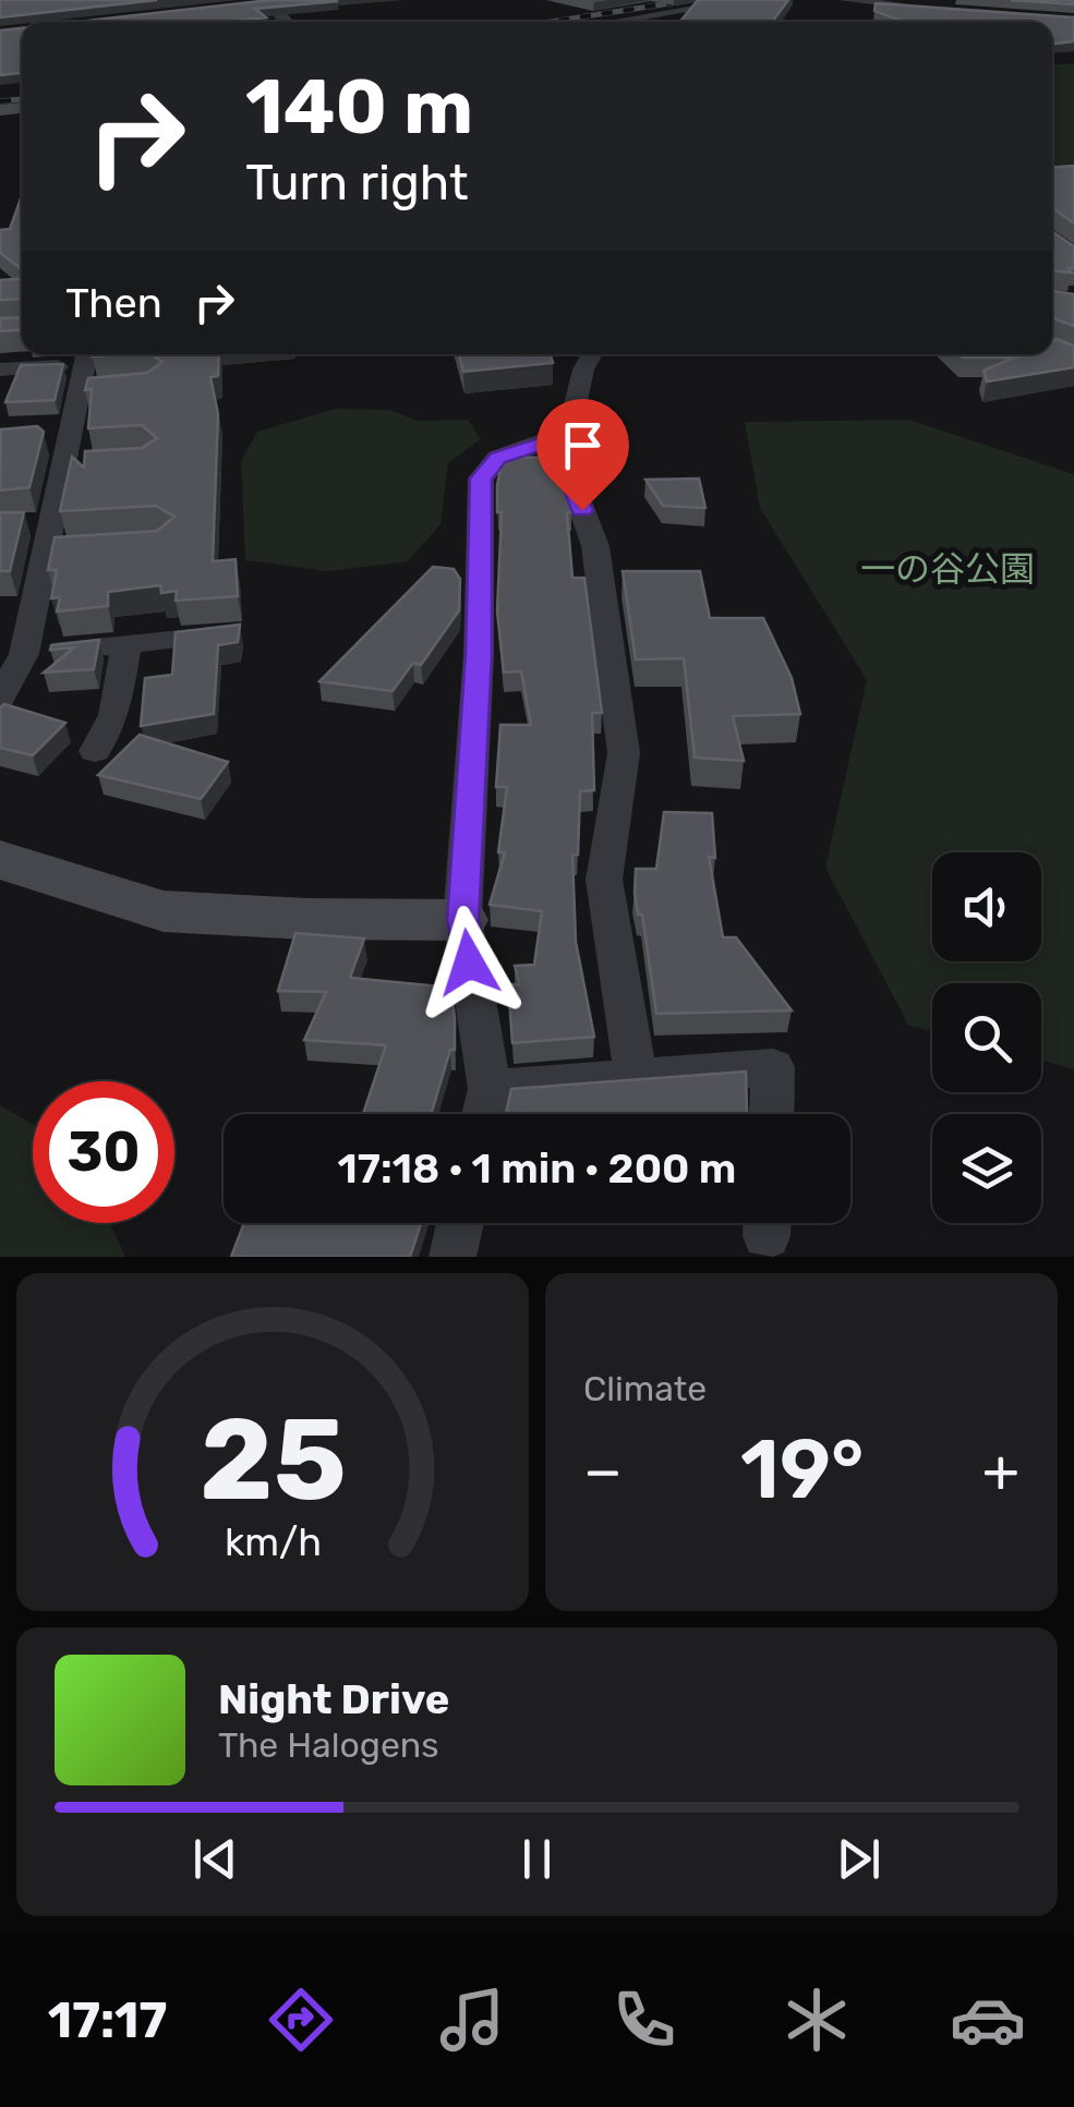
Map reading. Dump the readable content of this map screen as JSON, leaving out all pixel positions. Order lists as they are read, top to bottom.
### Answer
{
  "parks": ["一の谷公園"],
  "page": {
    "turn": ["140 m", "Turn right"],
    "then": "Then",
    "limit": "30",
    "trip": "17:18 · 1 min · 200 m",
    "tile": "Climate",
    "heat": ["−", "19°", "+"],
    "song": ["Night Drive", "The Halogens"],
    "tabs": "17:17",
    "gauge": ["25", "km/h"]
  }
}
